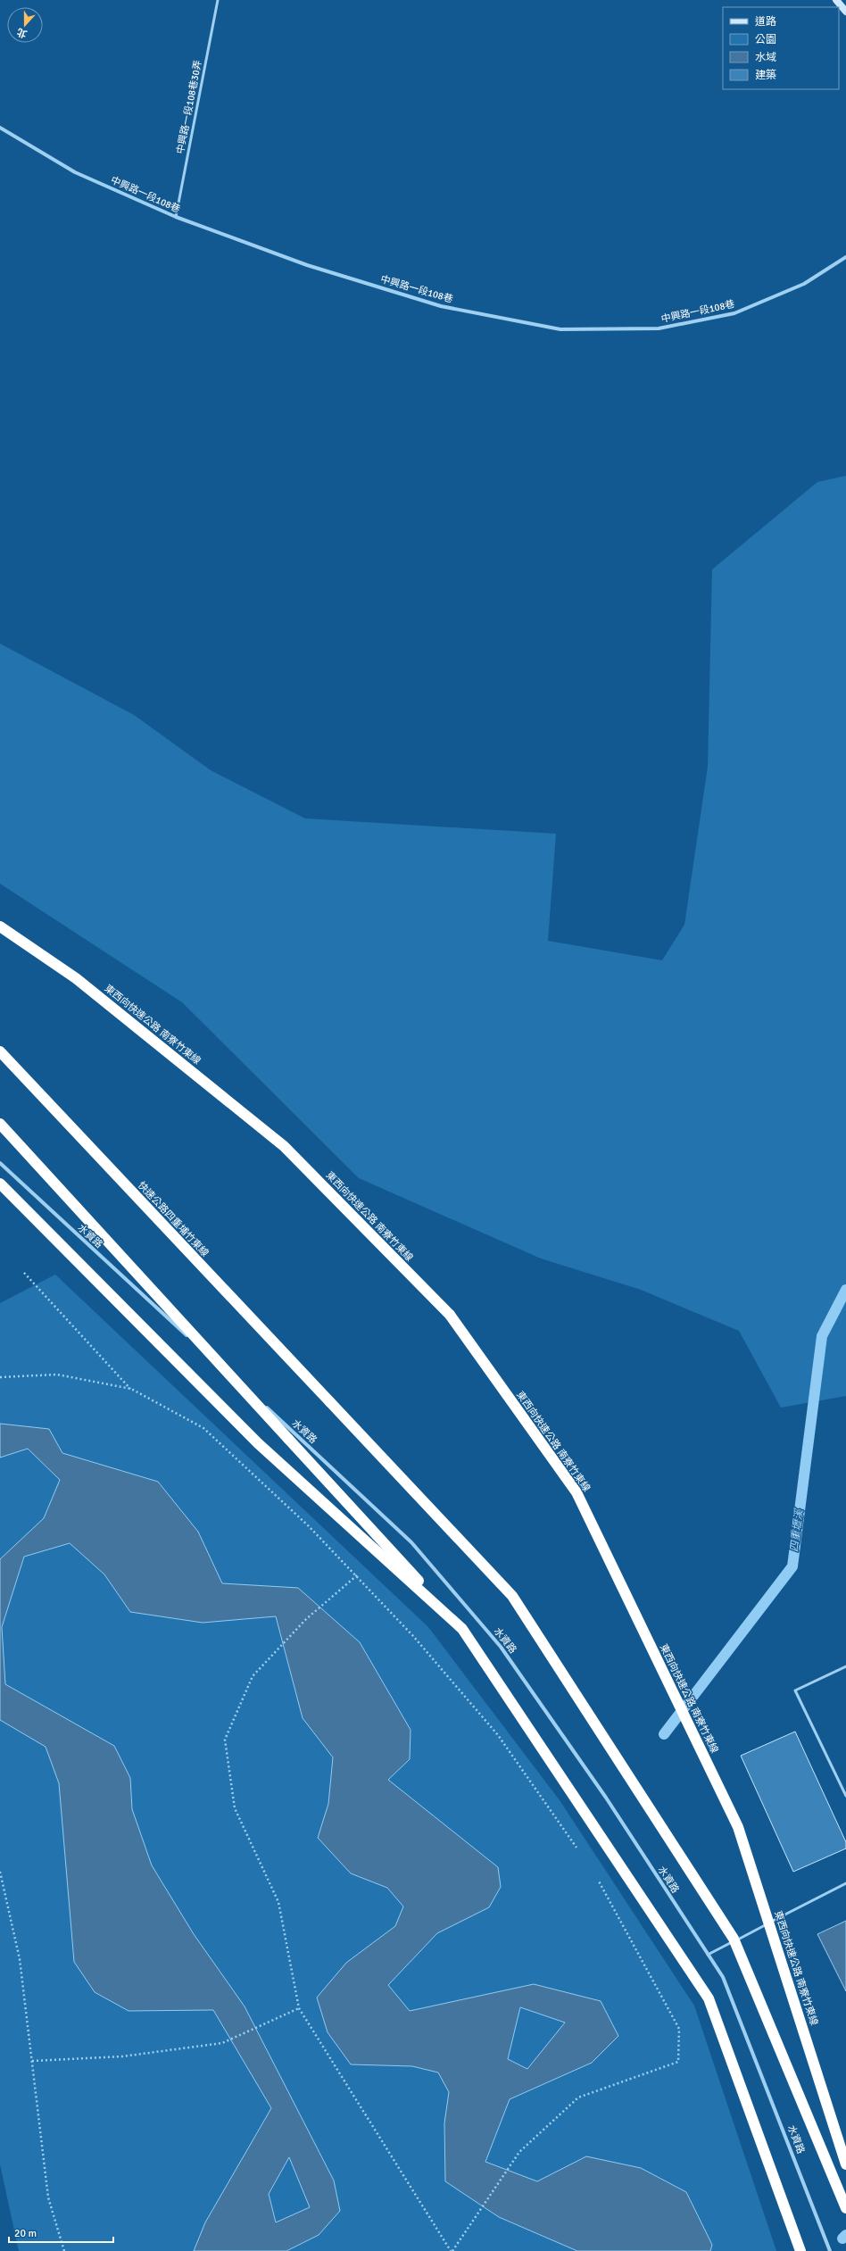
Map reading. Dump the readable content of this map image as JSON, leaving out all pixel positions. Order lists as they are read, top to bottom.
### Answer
{
  "streets": {
    "highway": ["東西向快速公路 南寮竹東線", "快速公路四重埔竹東線"],
    "street": ["中興路一段108巷", "水資路"],
    "lane": ["中興路一段108巷30弄"]
  },
  "crossings": [
    ["中興路一段108巷30弄", "中興路一段108巷"]
  ],
  "water": ["四重壢溪"],
  "legend": [
    "道路",
    "公園",
    "水域",
    "建築"
  ],
  "scale_bar": "20 m",
  "north": "bottom"
}
